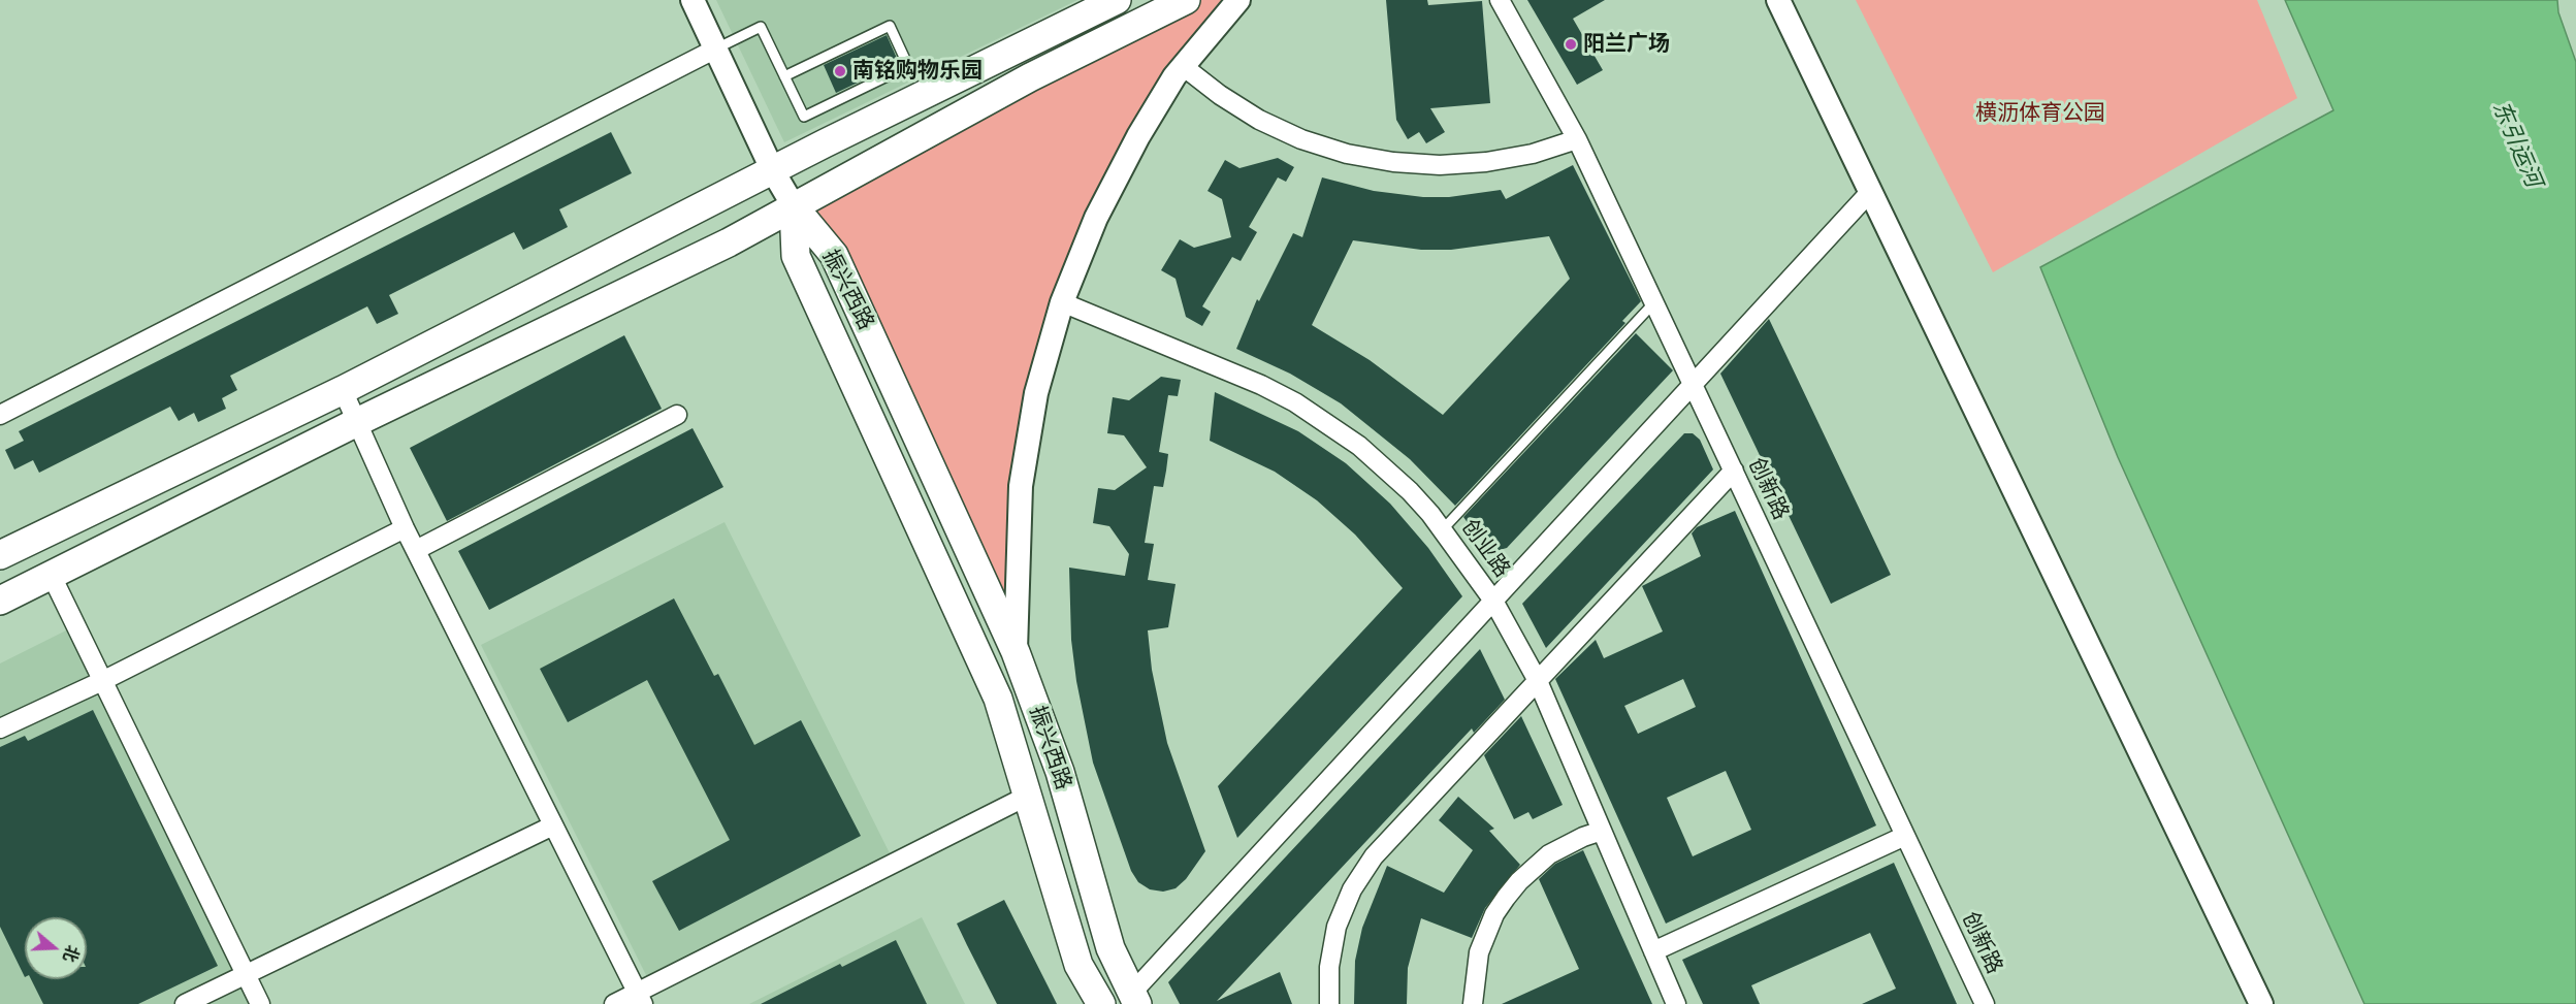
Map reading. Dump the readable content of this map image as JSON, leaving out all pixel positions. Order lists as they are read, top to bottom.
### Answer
{
  "streets": {
    "main road": ["振兴西路"],
    "street": ["创新路", "创业路"]
  },
  "water": ["东引运河"],
  "parks": ["横沥体育公园"],
  "places": ["阳兰广场", "南铭购物乐园"],
  "north": "right"
}
